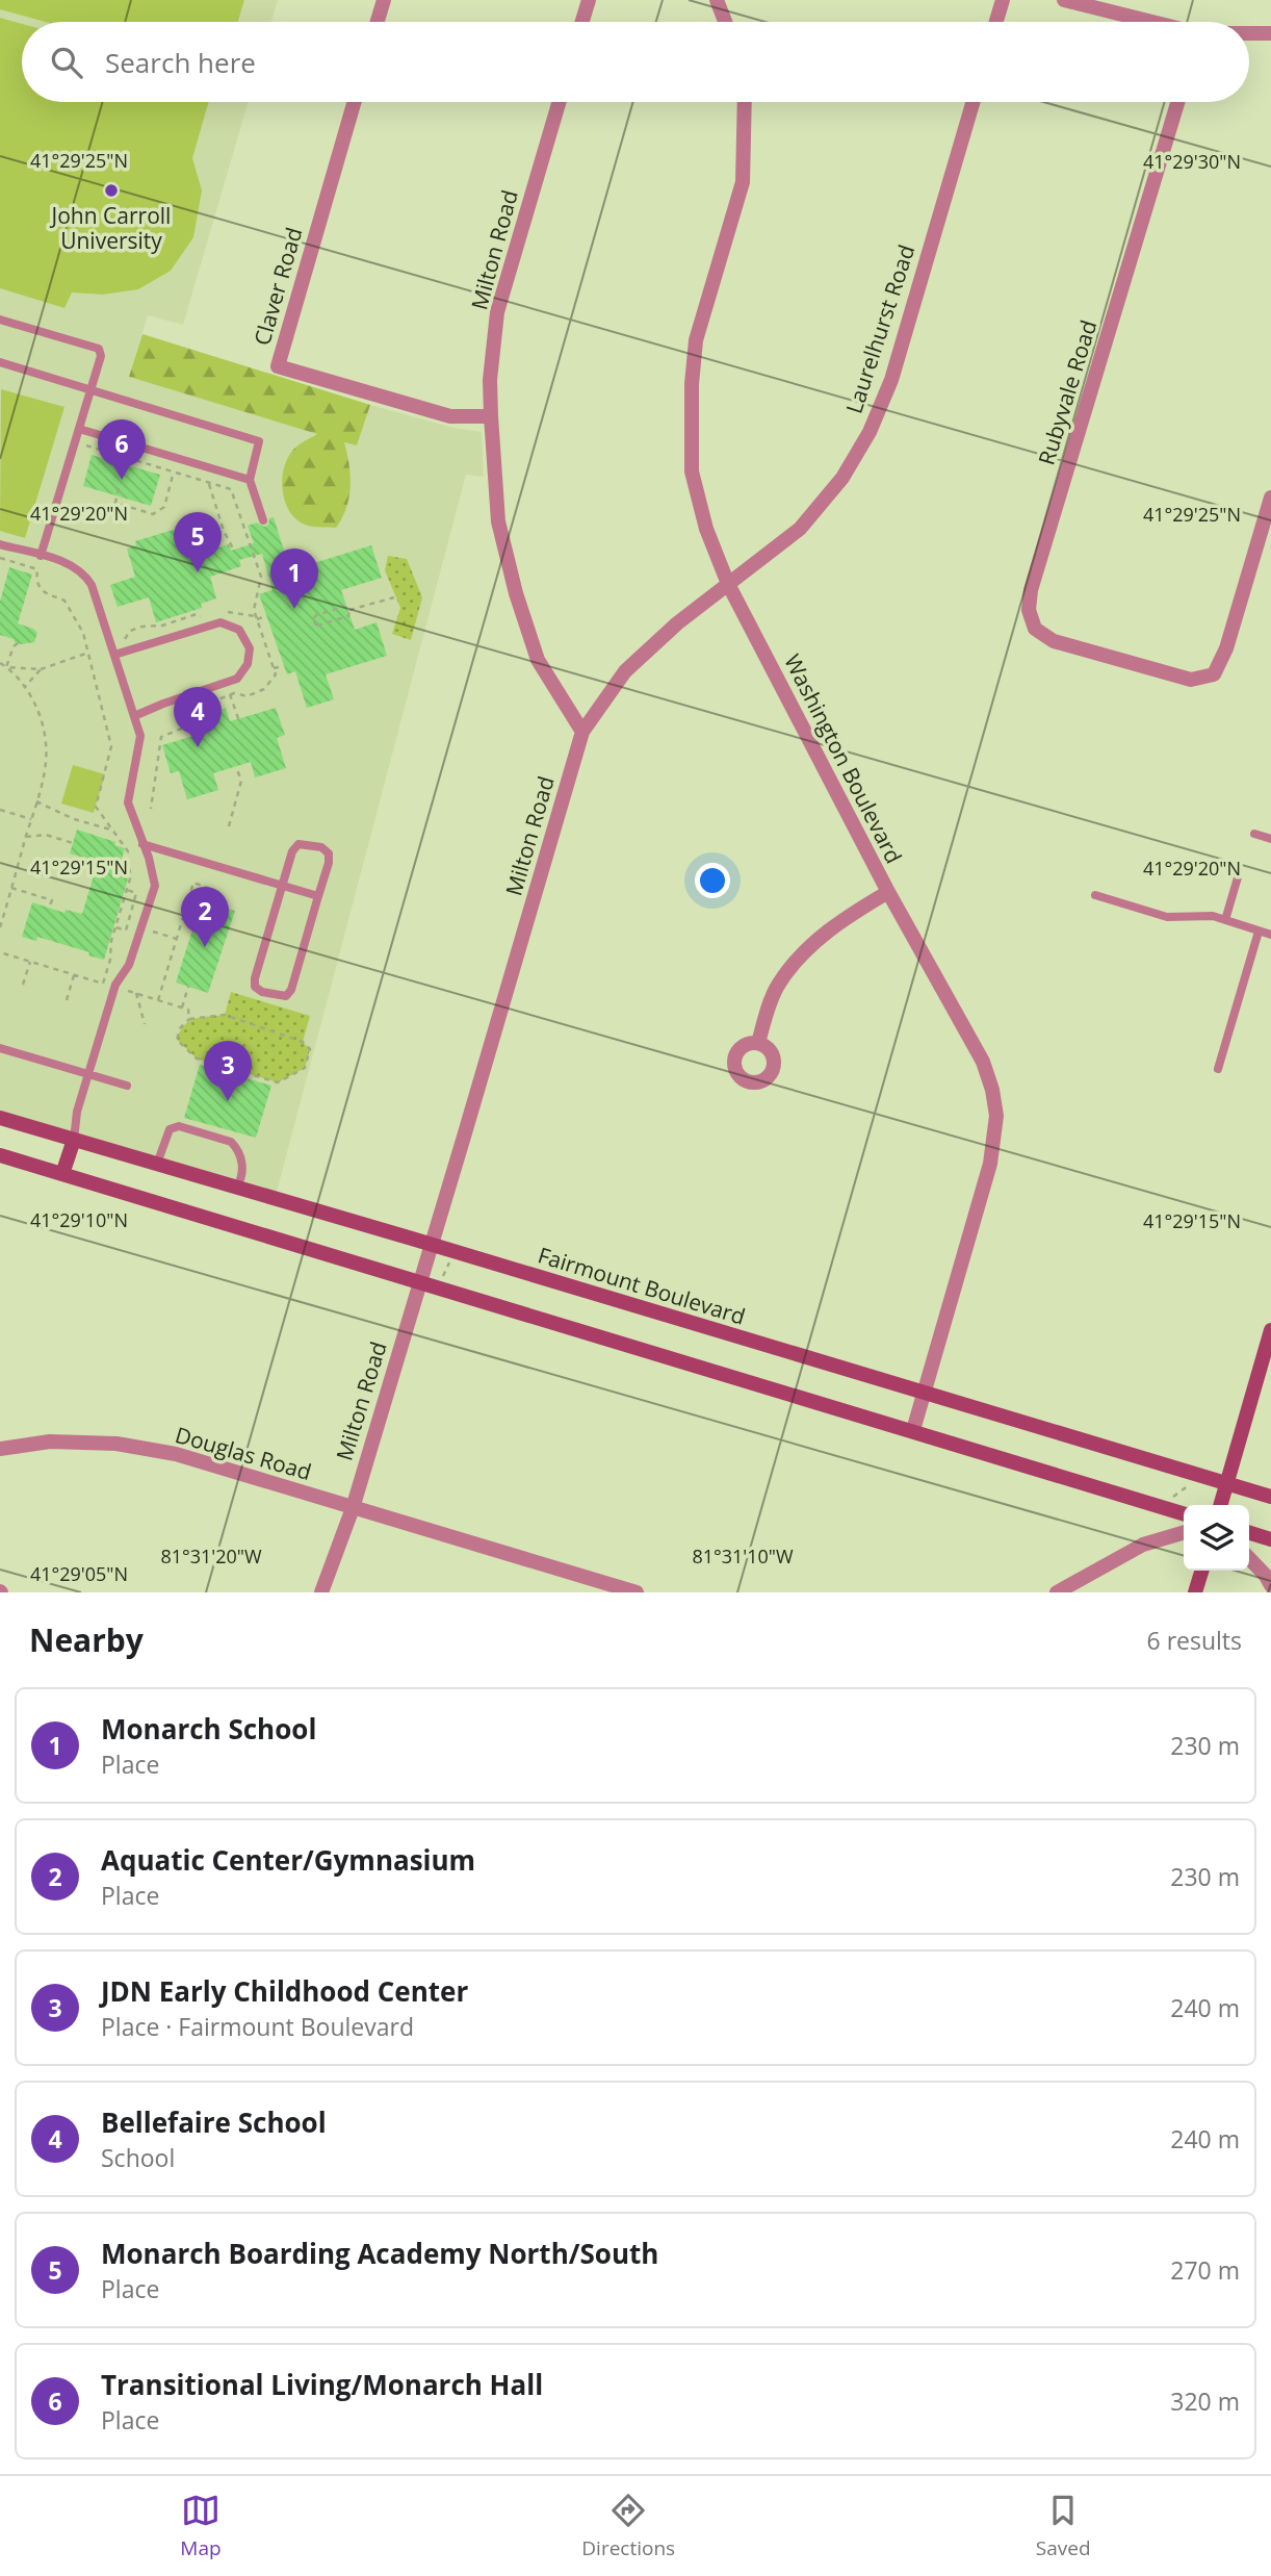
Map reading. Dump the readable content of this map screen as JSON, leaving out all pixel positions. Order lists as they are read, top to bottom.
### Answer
{
  "streets": {
    "main road": ["Fairmount Boulevard"],
    "street": [
      "Milton Road",
      "Claver Road",
      "Laurelhurst Road",
      "Rubyvale Road",
      "Washington Boulevard",
      "Douglas Road"
    ]
  },
  "crossings": [
    ["Milton Road", "Claver Road"],
    ["Milton Road", "Laurelhurst Road"],
    ["Milton Road", "Fairmount Boulevard"],
    ["Milton Road", "Douglas Road"],
    ["Laurelhurst Road", "Washington Boulevard"],
    ["Washington Boulevard", "Fairmount Boulevard"]
  ],
  "places": ["John Carroll University"],
  "page": {
    "search": "Search here",
    "pins": [
      "6",
      "5",
      "1",
      "4",
      "2",
      "3"
    ],
    "heading": ["Nearby", "6 results"],
    "list": [
      {
        "mark": "1",
        "name": "Monarch School",
        "note": "Place",
        "value": "230 m"
      },
      {
        "mark": "2",
        "name": "Aquatic Center/Gymnasium",
        "note": "Place",
        "value": "230 m"
      },
      {
        "mark": "3",
        "name": "JDN Early Childhood Center",
        "note": "Place · Fairmount Boulevard",
        "value": "240 m"
      },
      {
        "mark": "4",
        "name": "Bellefaire School",
        "note": "School",
        "value": "240 m"
      },
      {
        "mark": "5",
        "name": "Monarch Boarding Academy North/South",
        "note": "Place",
        "value": "270 m"
      },
      {
        "mark": "6",
        "name": "Transitional Living/Monarch Hall",
        "note": "Place",
        "value": "320 m"
      }
    ],
    "nav": ["Map", "Directions", "Saved"]
  },
  "coordinates": [
    "41°29'25\"N",
    "41°29'30\"N",
    "41°29'20\"N",
    "41°29'15\"N",
    "41°29'10\"N",
    "81°31'20\"W",
    "81°31'10\"W",
    "41°29'05\"N"
  ]
}
